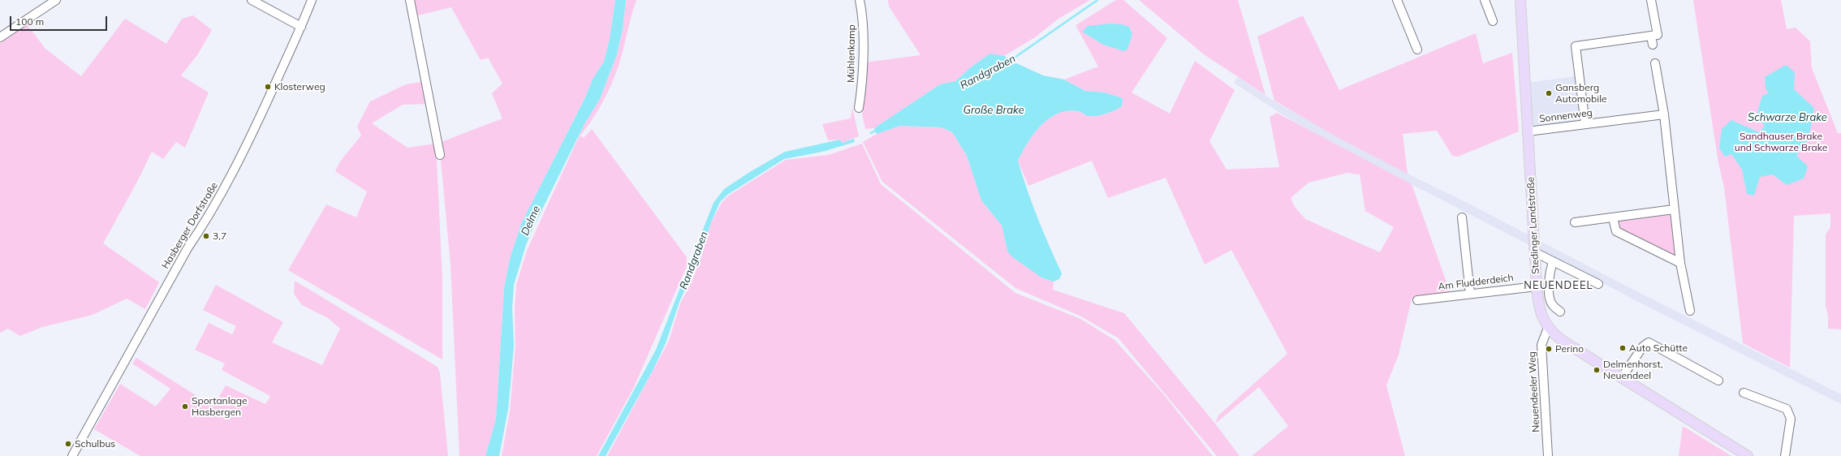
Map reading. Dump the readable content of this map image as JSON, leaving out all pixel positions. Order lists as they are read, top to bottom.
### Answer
{
  "streets": {
    "main road": ["Stedinger Landstraße"],
    "street": [
      "Mühlenkamp",
      "Sonnenweg",
      "Hasberger Dorfstraße",
      "Am Fludderdeich",
      "Neuendeeler Weg"
    ]
  },
  "crossings": [
    ["Sonnenweg", "Stedinger Landstraße"],
    ["Stedinger Landstraße", "Am Fludderdeich"],
    ["Stedinger Landstraße", "Neuendeeler Weg"]
  ],
  "districts": ["NEUENDEEL"],
  "water": [
    "Randgraben",
    "Große Brake",
    "Schwarze Brake",
    "Delme"
  ],
  "parks": ["Sandhauser Brake und Schwarze Brake"],
  "places": [
    "Klosterweg",
    "Gansberg Automobile",
    "3,7",
    "Auto Schütte",
    "Perino",
    "Delmenhorst, Neuendeel",
    "Sportanlage Hasbergen",
    "Schulbus"
  ],
  "scale_bar": "100 m"
}
